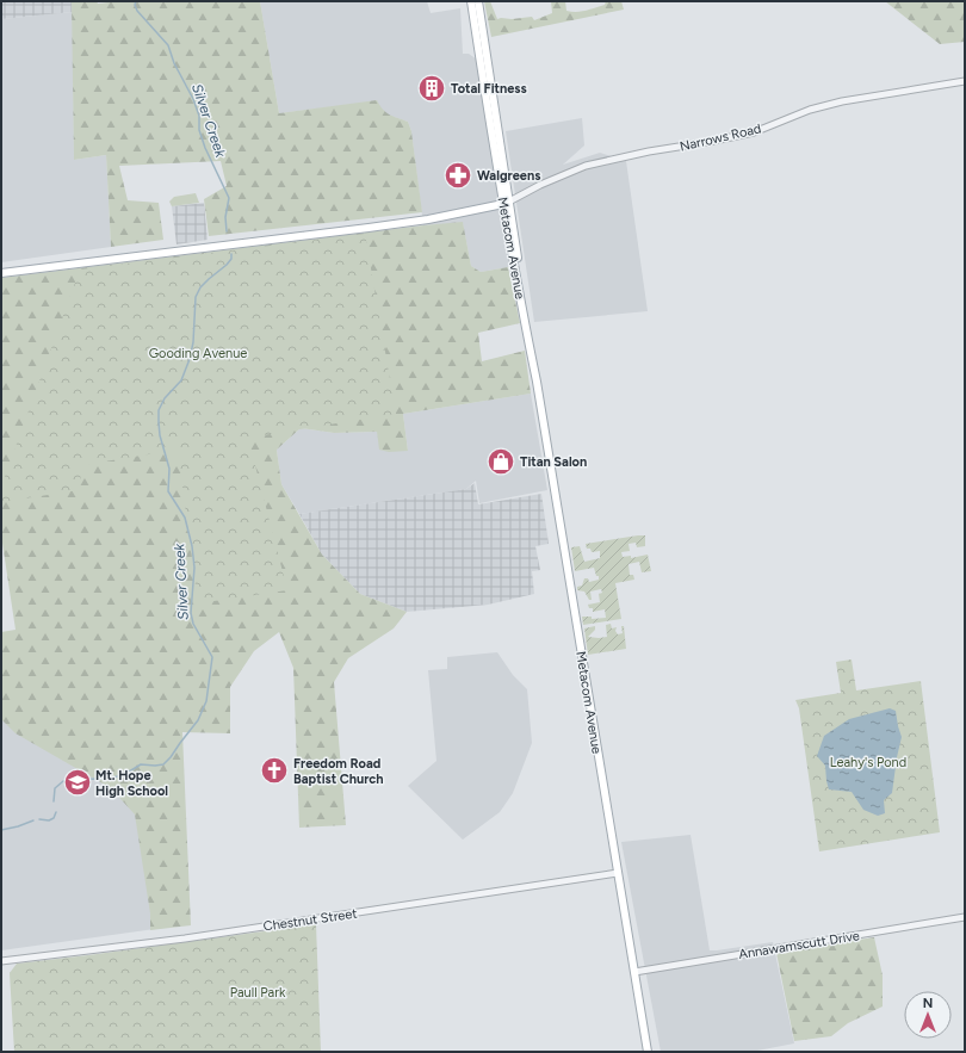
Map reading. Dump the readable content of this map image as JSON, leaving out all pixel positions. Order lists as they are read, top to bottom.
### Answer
{
  "streets": {
    "main road": ["Metacom Avenue"],
    "street": ["Narrows Road", "Chestnut Street", "Annawamscutt Drive"]
  },
  "crossings": [
    ["Narrows Road", "Metacom Avenue"],
    ["Metacom Avenue", "Chestnut Street"],
    ["Metacom Avenue", "Annawamscutt Drive"]
  ],
  "water": ["Silver Creek"],
  "parks": ["Gooding Avenue", "Leahy's Pond", "Paull Park"],
  "places": {
    "building": ["Total Fitness"],
    "pharmacy": ["Walgreens"],
    "shop": ["Titan Salon"],
    "church": ["Freedom Road Baptist Church"],
    "school or university": ["Mt. Hope High School"]
  },
  "north": "top"
}
